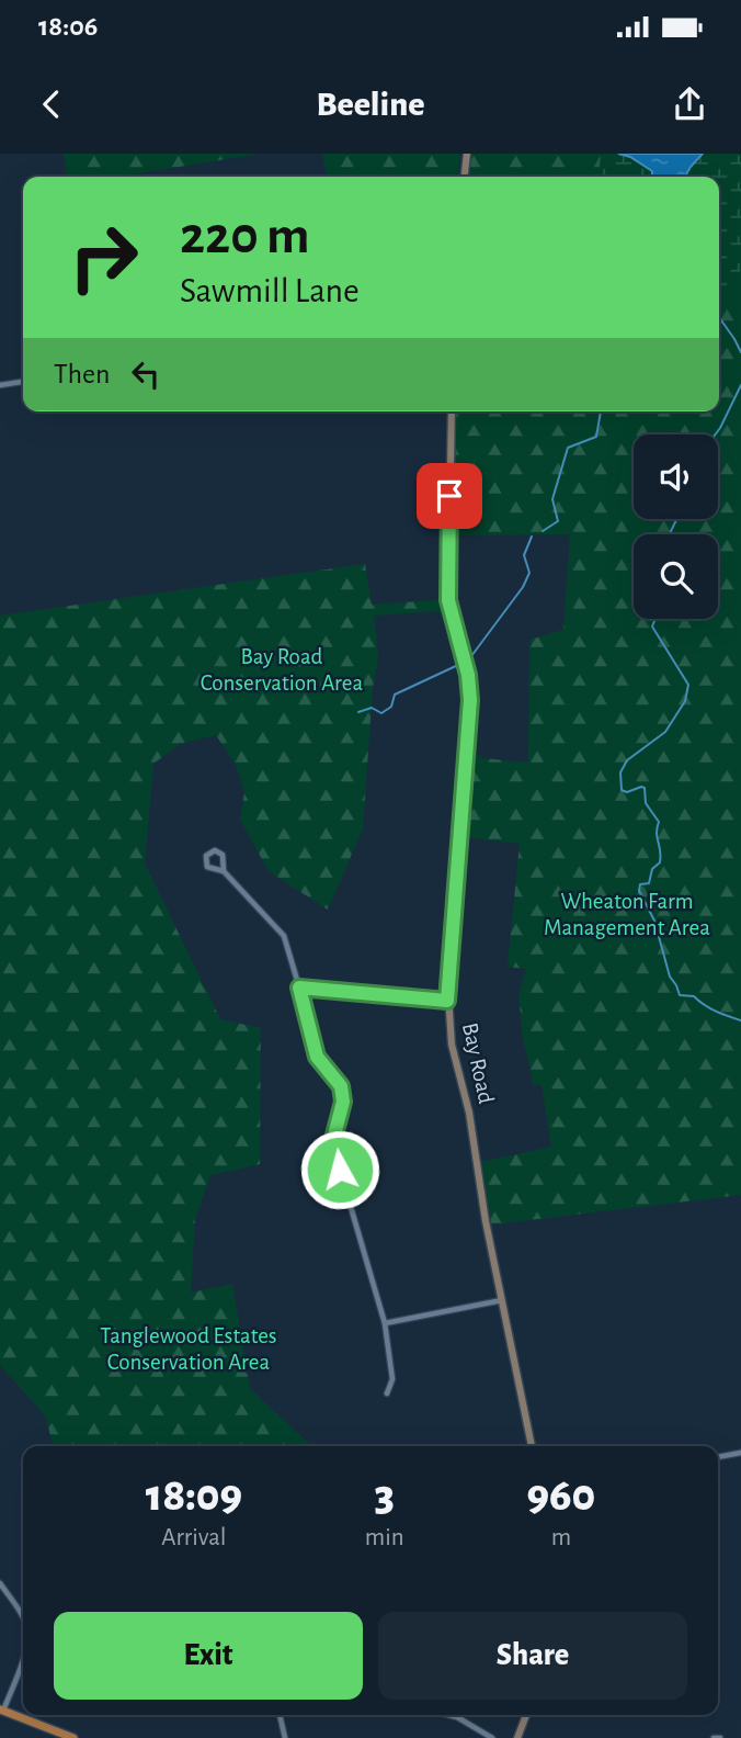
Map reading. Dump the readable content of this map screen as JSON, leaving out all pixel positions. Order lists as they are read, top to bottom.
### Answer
{
  "streets": {
    "main road": ["Bay Road"]
  },
  "parks": ["Bay Road Conservation Area", "Wheaton Farm Management Area", "Tanglewood Estates Conservation Area"],
  "page": {
    "status": "18:06",
    "header": "Beeline",
    "turn": ["220 m", "Sawmill Lane"],
    "then": "Then",
    "eta": [
      "18:09",
      "Arrival",
      "3",
      "min",
      "960",
      "m"
    ],
    "buttons": ["Exit", "Share"]
  }
}
